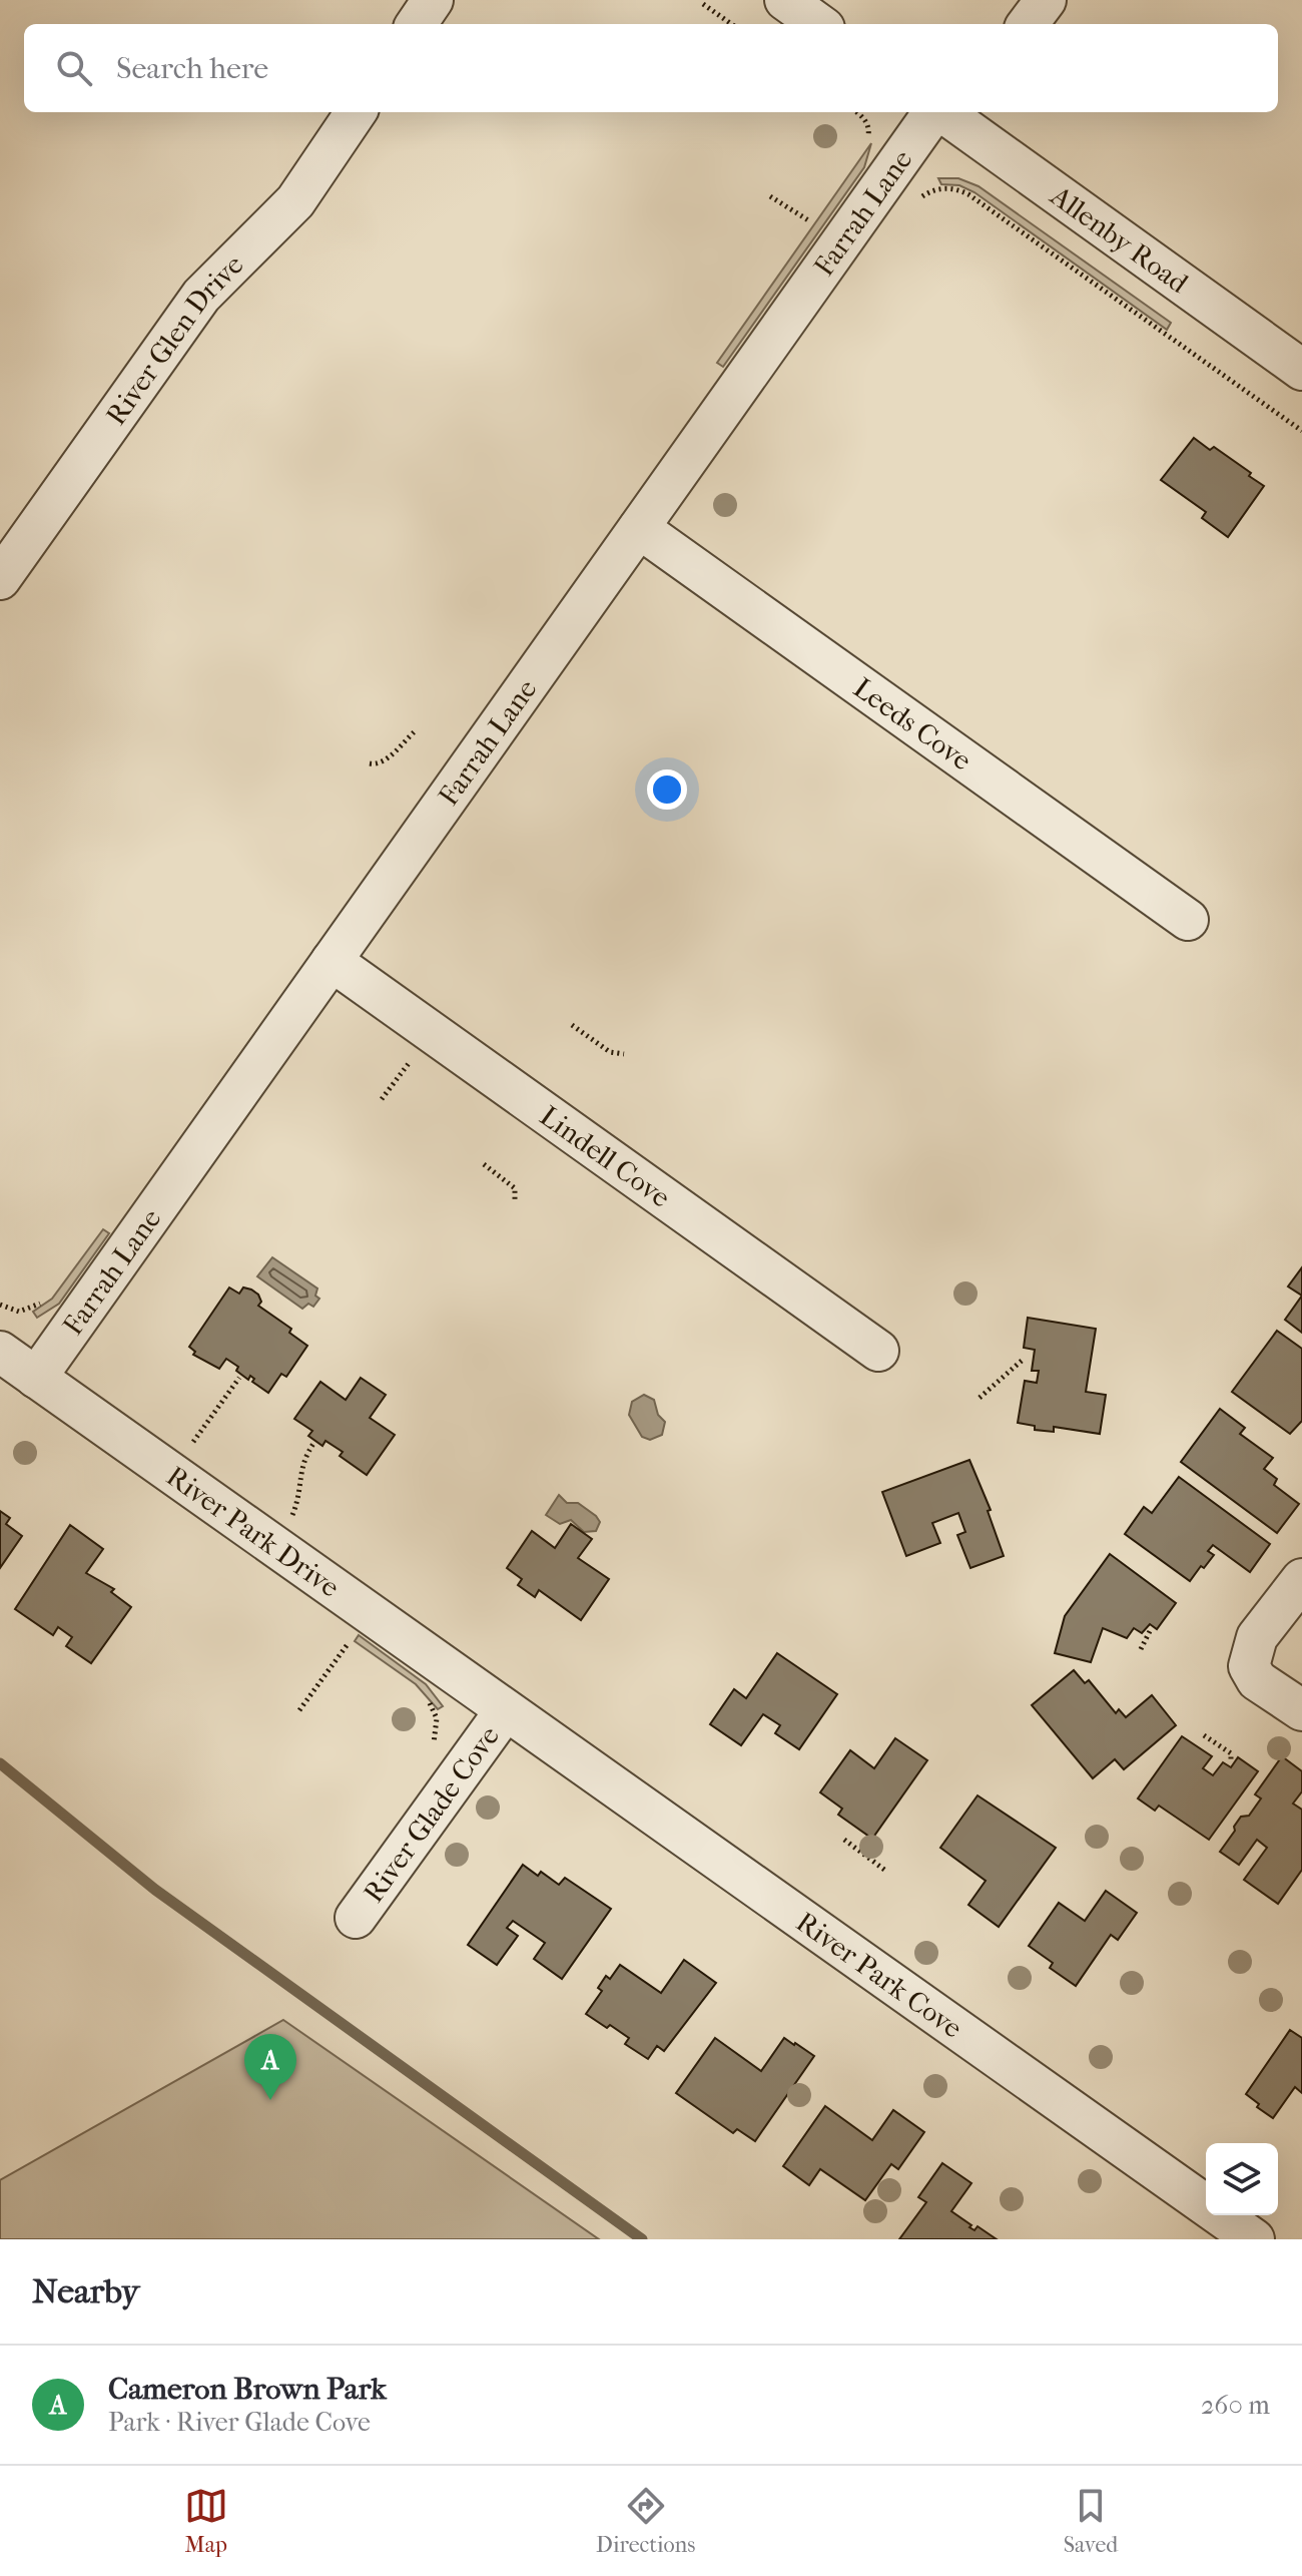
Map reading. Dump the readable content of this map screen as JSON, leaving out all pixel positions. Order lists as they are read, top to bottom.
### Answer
{
  "streets": {
    "street": [
      "Farrah Lane",
      "Allenby Road",
      "River Glen Drive",
      "Leeds Cove",
      "Lindell Cove",
      "River Park Drive",
      "River Glade Cove",
      "River Park Cove"
    ]
  },
  "crossings": [
    ["Farrah Lane", "Leeds Cove"],
    ["Farrah Lane", "Lindell Cove"],
    ["Farrah Lane", "River Park Drive"],
    ["River Park Drive", "River Glade Cove"],
    ["River Park Drive", "River Park Cove"],
    ["River Glade Cove", "River Park Cove"]
  ],
  "page": {
    "search": "Search here",
    "pins": "A",
    "heading": "Nearby",
    "list": [
      {
        "mark": "A",
        "name": "Cameron Brown Park",
        "note": "Park · River Glade Cove",
        "value": "260 m"
      }
    ],
    "nav": ["Map", "Directions", "Saved"]
  }
}
